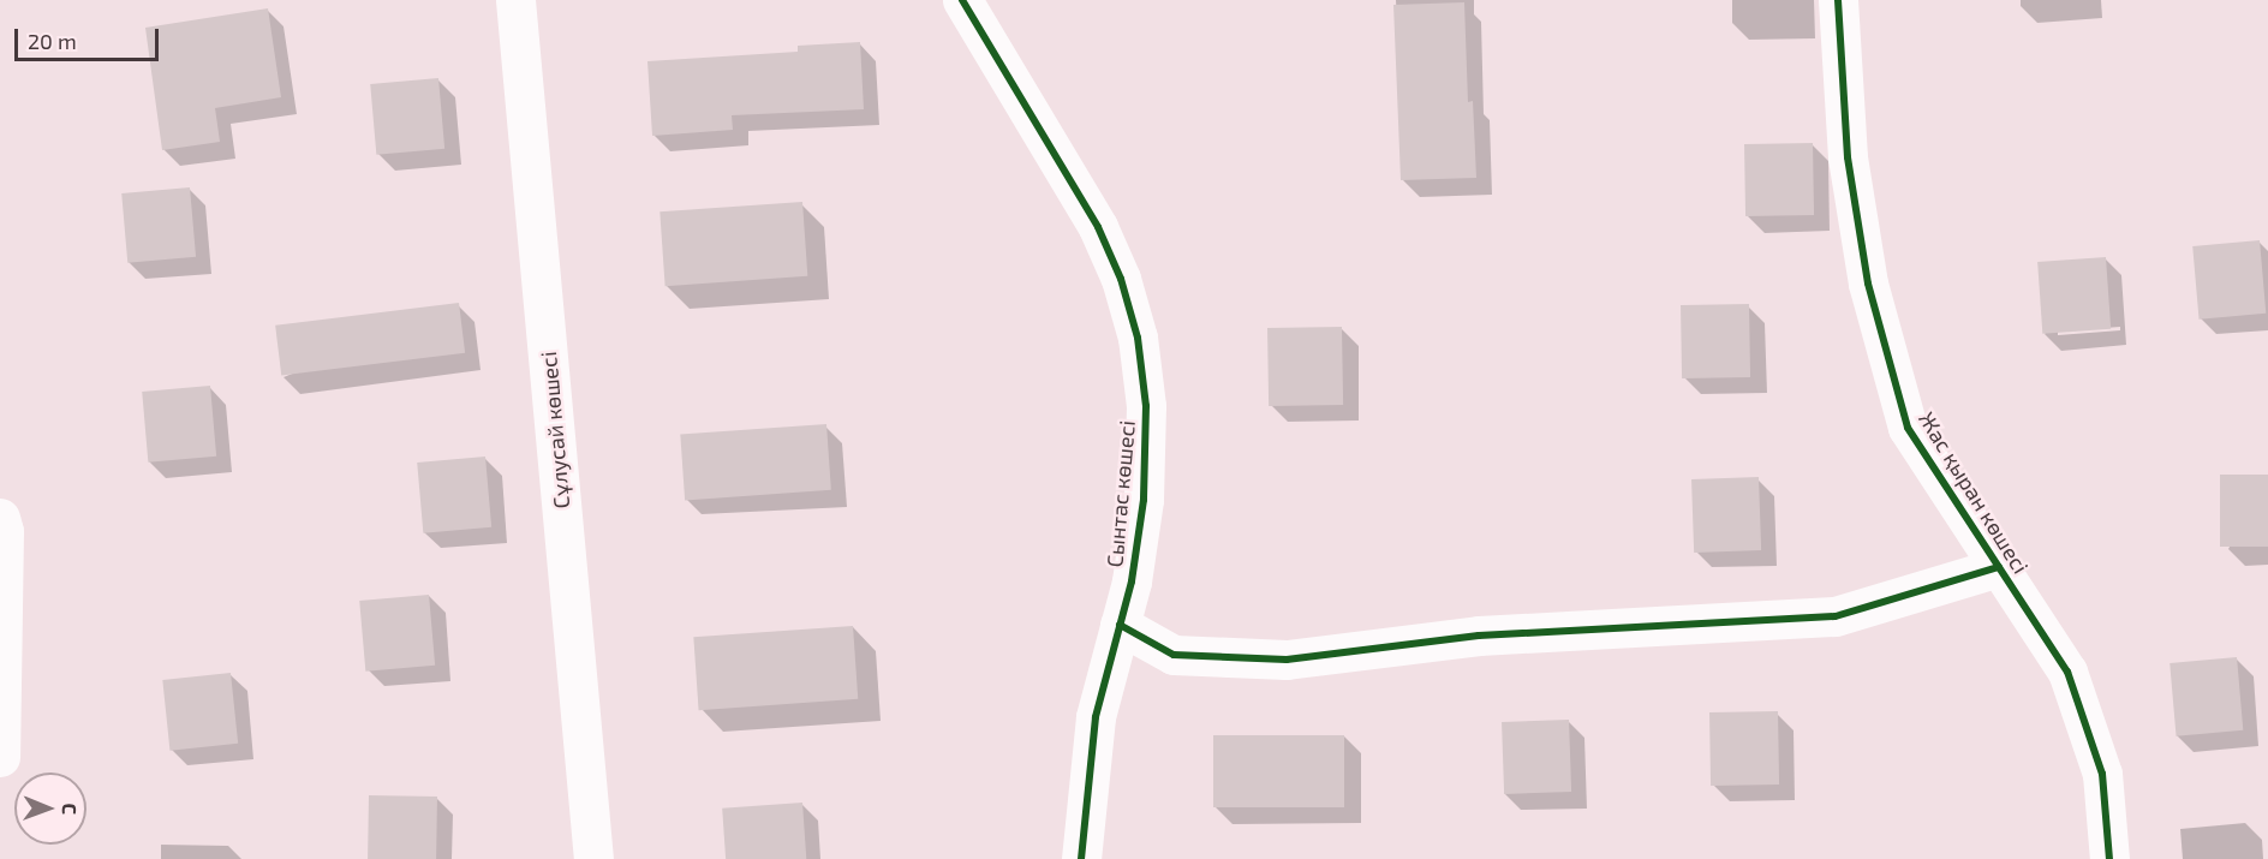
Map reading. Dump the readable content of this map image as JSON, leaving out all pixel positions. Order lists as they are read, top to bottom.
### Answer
{
  "streets": {
    "street": ["Сұлусай көшесі", "Жас қыран көшесі", "Сынтас көшесі"]
  },
  "scale_bar": "20 m",
  "north": "right"
}
